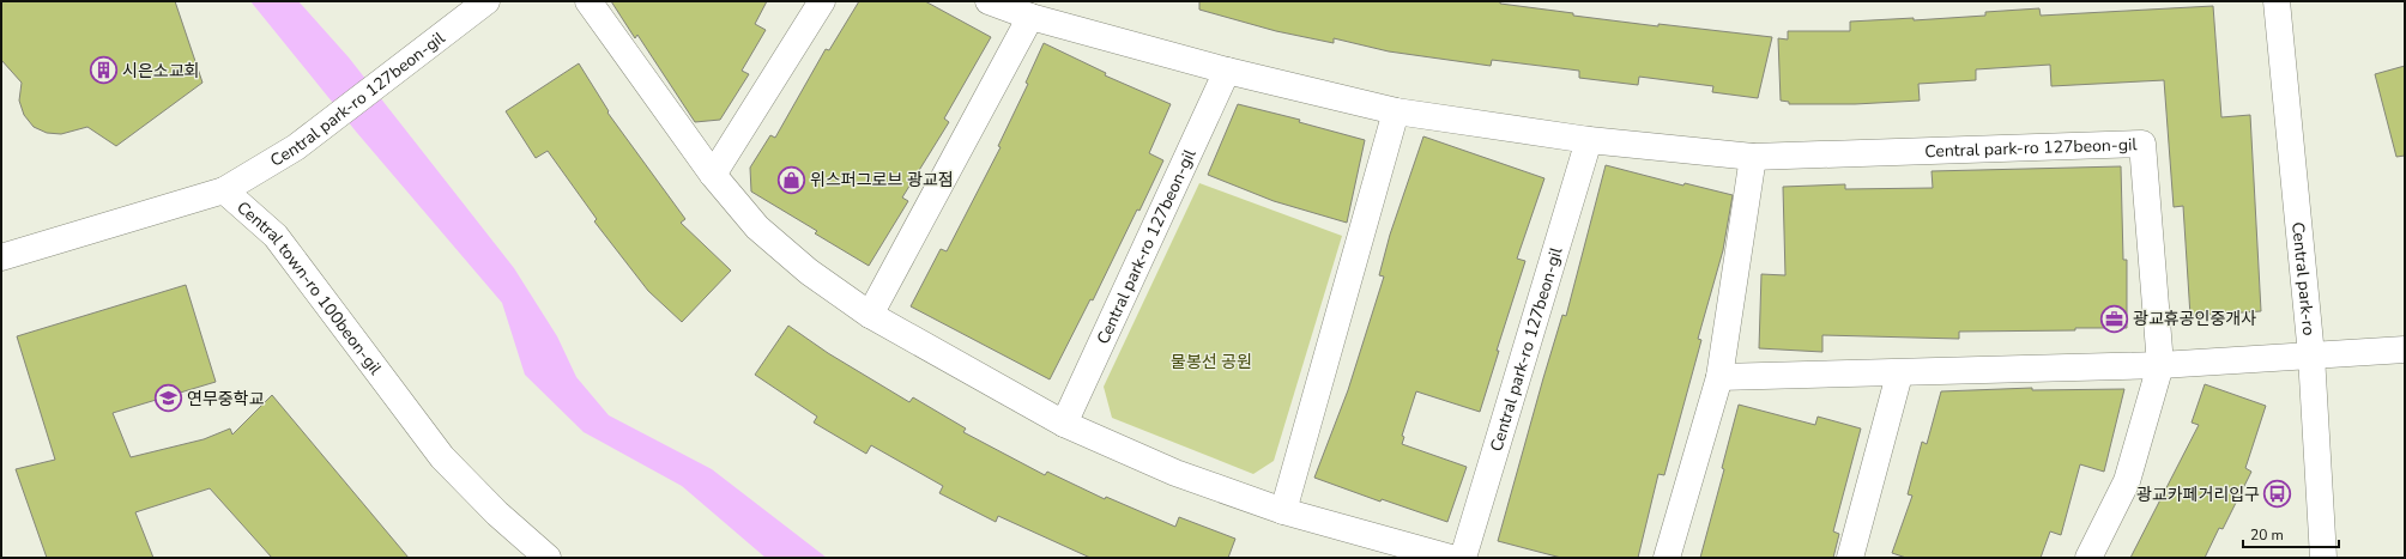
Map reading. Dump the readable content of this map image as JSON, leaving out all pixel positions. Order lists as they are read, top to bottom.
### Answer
{
  "streets": {
    "street": ["Central park-ro 127beon-gil", "Central park-ro", "Central town-ro 100beon-gil"]
  },
  "crossings": [
    ["Central park-ro 127beon-gil", "Central town-ro 100beon-gil"]
  ],
  "parks": ["물봉선 공원"],
  "places": {
    "building": ["시은소교회"],
    "shop": ["위스퍼그로브 광교점"],
    "office": ["광교휴공인중개사"],
    "school or university": ["연무중학교"],
    "bus stop": ["광교카페거리입구"]
  },
  "scale_bar": "20 m"
}
